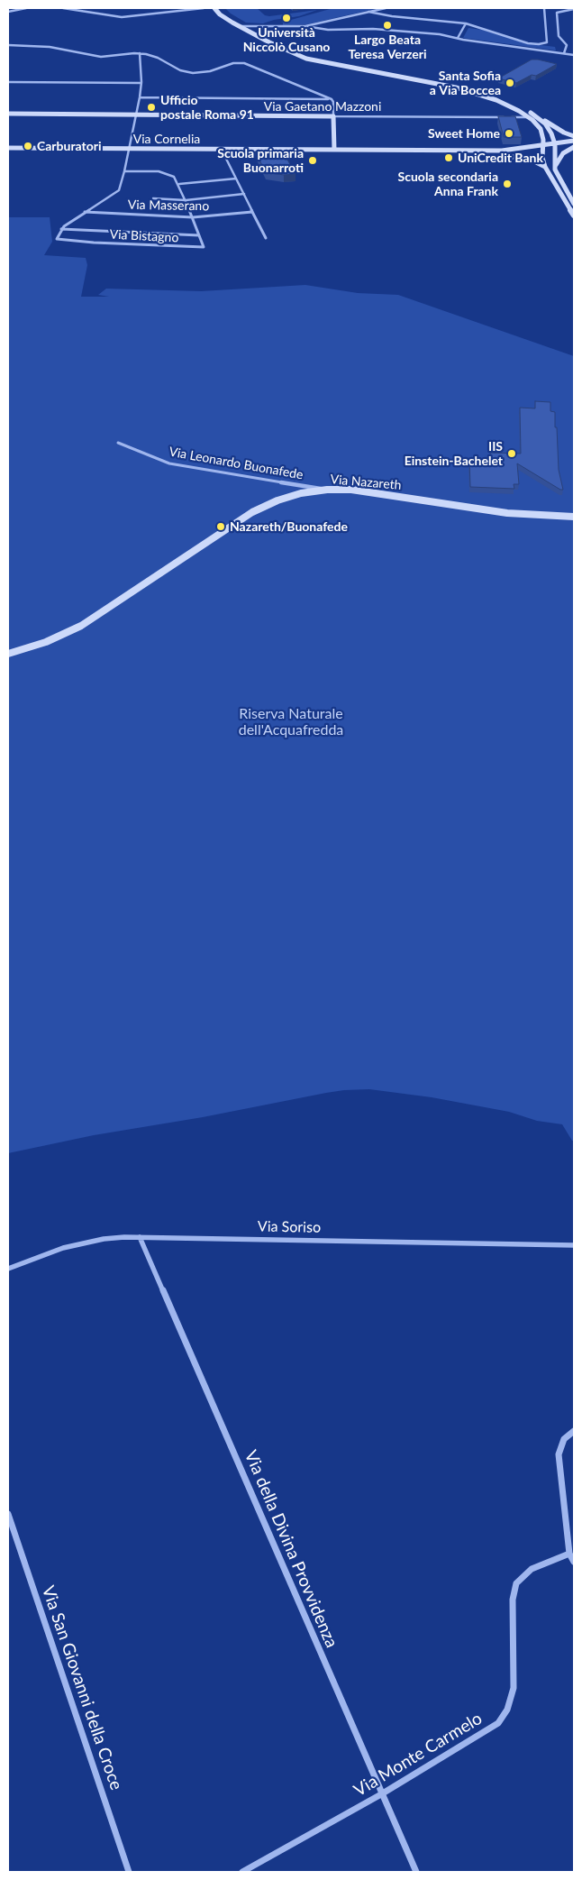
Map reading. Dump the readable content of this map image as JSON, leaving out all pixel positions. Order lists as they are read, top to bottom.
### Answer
{
  "streets": {
    "street": [
      "Via Gaetano Mazzoni",
      "Via Cornelia",
      "Via Masserano",
      "Via Bistagno",
      "Via Leonardo Buonafede",
      "Via Nazareth",
      "Via Soriso",
      "Via della Divina Provvidenza",
      "Via San Giovanni della Croce",
      "Via Monte Carmelo"
    ]
  },
  "crossings": [
    ["Via Masserano", "Via Bistagno"],
    ["Via Leonardo Buonafede", "Via Nazareth"],
    ["Via Soriso", "Via della Divina Provvidenza"],
    ["Via della Divina Provvidenza", "Via Monte Carmelo"]
  ],
  "parks": ["Riserva Naturale dell'Acquafredda"],
  "places": [
    "Università Niccolò Cusano",
    "Largo Beata Teresa Verzeri",
    "Santa Sofia a Via Boccea",
    "Ufficio postale Roma 91",
    "Sweet Home",
    "Carburatori",
    "UniCredit Bank",
    "Scuola primaria Buonarroti",
    "Scuola secondaria Anna Frank",
    "IIS Einstein-Bachelet",
    "Nazareth/Buonafede"
  ]
}
